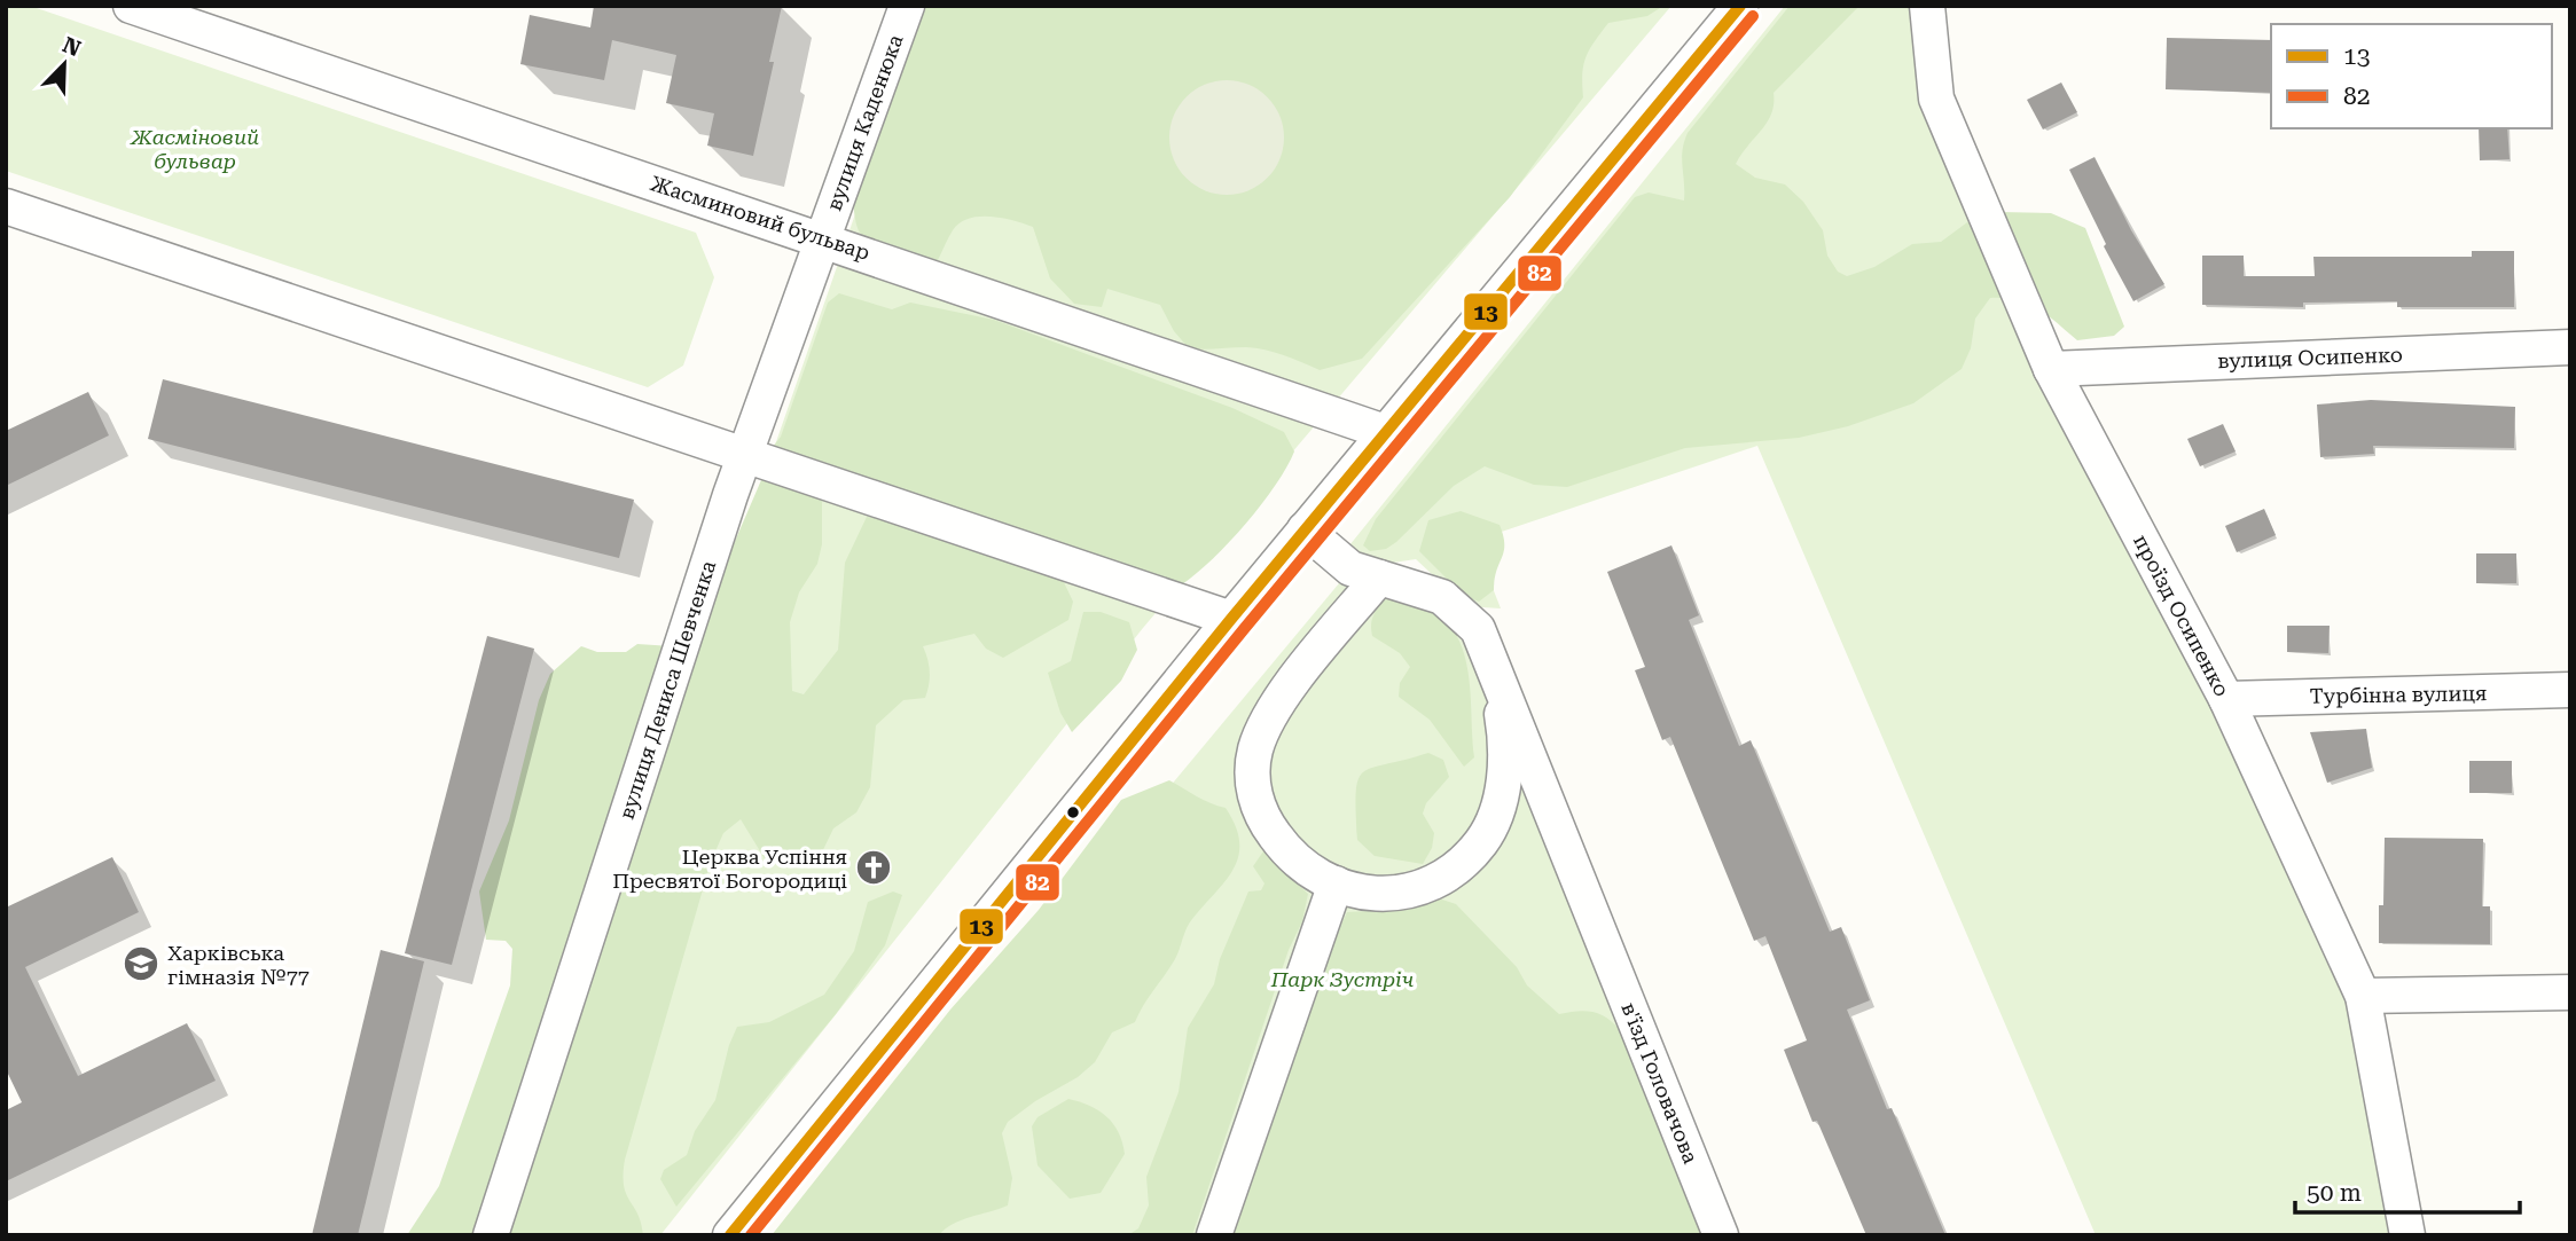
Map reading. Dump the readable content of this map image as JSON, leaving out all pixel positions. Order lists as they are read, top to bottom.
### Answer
{
  "streets": {
    "street": [
      "вулиця Каденюка",
      "Жасминовий бульвар",
      "вулиця Осипенко",
      "проїзд Осипенко",
      "вулиця Дениса Шевченка",
      "Турбінна вулиця",
      "в'їзд Головачова"
    ]
  },
  "crossings": [
    ["вулиця Каденюка", "Жасминовий бульвар"],
    ["вулиця Каденюка", "вулиця Дениса Шевченка"],
    ["Жасминовий бульвар", "вулиця Дениса Шевченка"],
    ["вулиця Осипенко", "проїзд Осипенко"],
    ["проїзд Осипенко", "Турбінна вулиця"]
  ],
  "parks": ["Жасміновий бульвар", "Парк Зустріч"],
  "places": {
    "church": ["Церква Успіння Пресвятої Богородиці"],
    "school or university": ["Харківська гімназія №77"]
  },
  "lines": ["transit line 13", "transit line 82"],
  "legend": ["13", "82"],
  "scale_bar": "50 m",
  "north": "top right"
}
